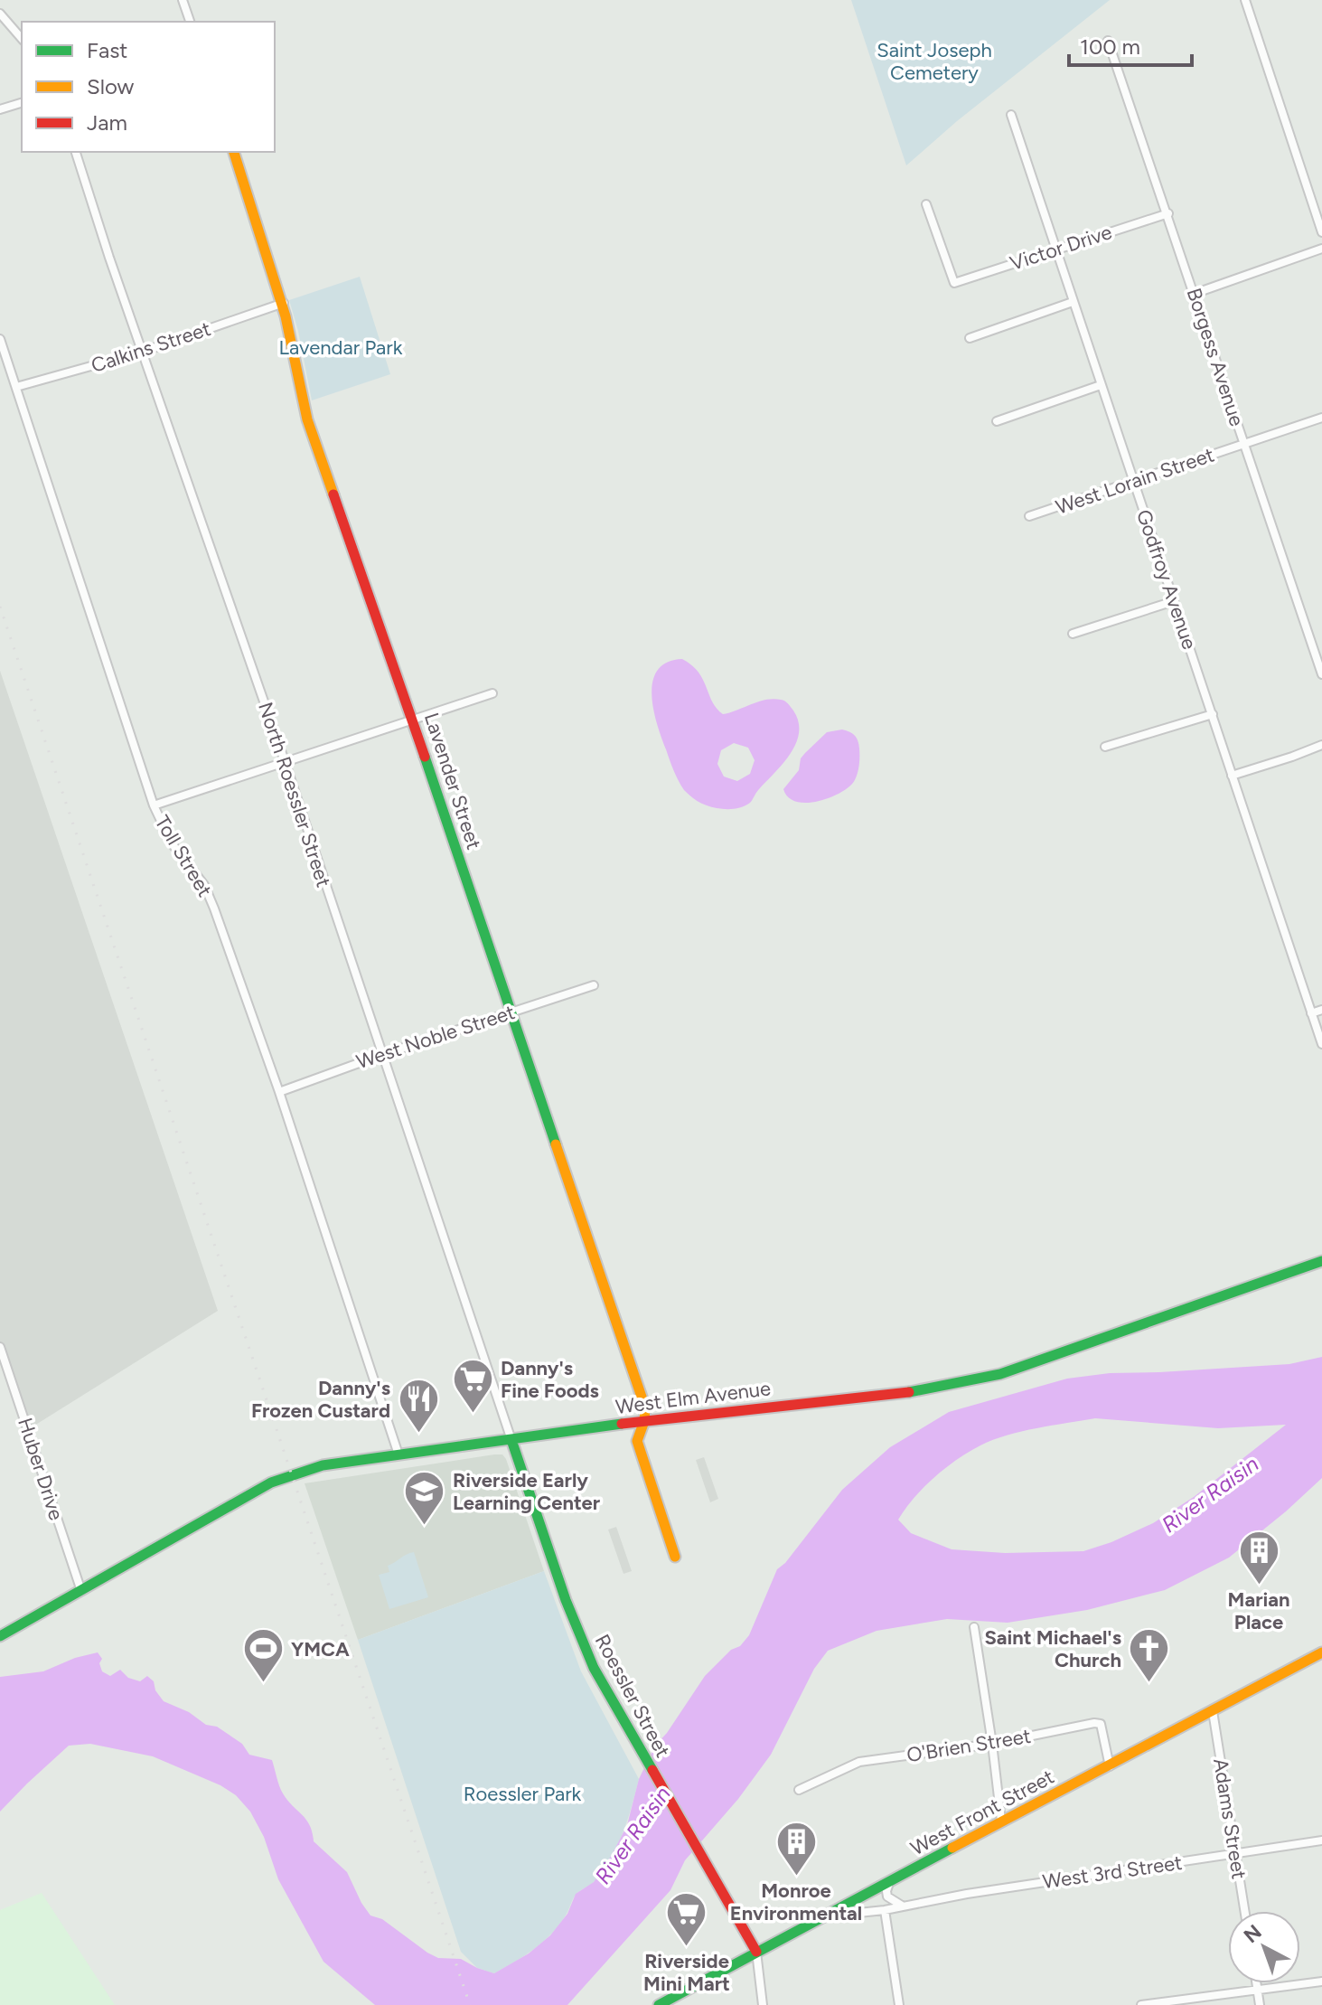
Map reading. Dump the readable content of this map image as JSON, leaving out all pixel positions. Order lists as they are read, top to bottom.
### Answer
{
  "streets": {
    "street": [
      "Victor Drive",
      "Calkins Street",
      "Borgess Avenue",
      "West Lorain Street",
      "Godfroy Avenue",
      "Lavender Street",
      "North Roessler Street",
      "Toll Street",
      "West Noble Street",
      "West Elm Avenue",
      "Huber Drive",
      "Roessler Street",
      "O'Brien Street",
      "West Front Street",
      "Adams Street",
      "West 3rd Street"
    ]
  },
  "crossings": [
    ["Victor Drive", "Borgess Avenue"],
    ["Victor Drive", "Godfroy Avenue"],
    ["Calkins Street", "Lavender Street"],
    ["Calkins Street", "North Roessler Street"],
    ["Calkins Street", "Toll Street"],
    ["Borgess Avenue", "West Lorain Street"],
    ["West Lorain Street", "Godfroy Avenue"],
    ["Lavender Street", "West Noble Street"],
    ["Lavender Street", "West Elm Avenue"],
    ["North Roessler Street", "West Noble Street"],
    ["North Roessler Street", "West Elm Avenue"],
    ["North Roessler Street", "Roessler Street"],
    ["Toll Street", "West Noble Street"],
    ["Toll Street", "West Elm Avenue"],
    ["West Elm Avenue", "Huber Drive"],
    ["West Elm Avenue", "Roessler Street"],
    ["Roessler Street", "West Front Street"],
    ["O'Brien Street", "West Front Street"],
    ["West Front Street", "Adams Street"],
    ["West Front Street", "West 3rd Street"],
    ["Adams Street", "West 3rd Street"]
  ],
  "water": ["River Raisin"],
  "parks": ["Saint Joseph Cemetery", "Lavendar Park", "Roessler Park"],
  "places": {
    "supermarket": ["Danny's Fine Foods", "Riverside Mini Mart"],
    "restaurant": ["Danny's Frozen Custard"],
    "school or university": ["Riverside Early Learning Center"],
    "building": ["Marian Place", "Monroe Environmental"],
    "sports": ["YMCA"],
    "church": ["Saint Michael's Church"]
  },
  "legend": ["Fast", "Slow", "Jam"],
  "scale_bar": "100 m",
  "north": "top left"
}
